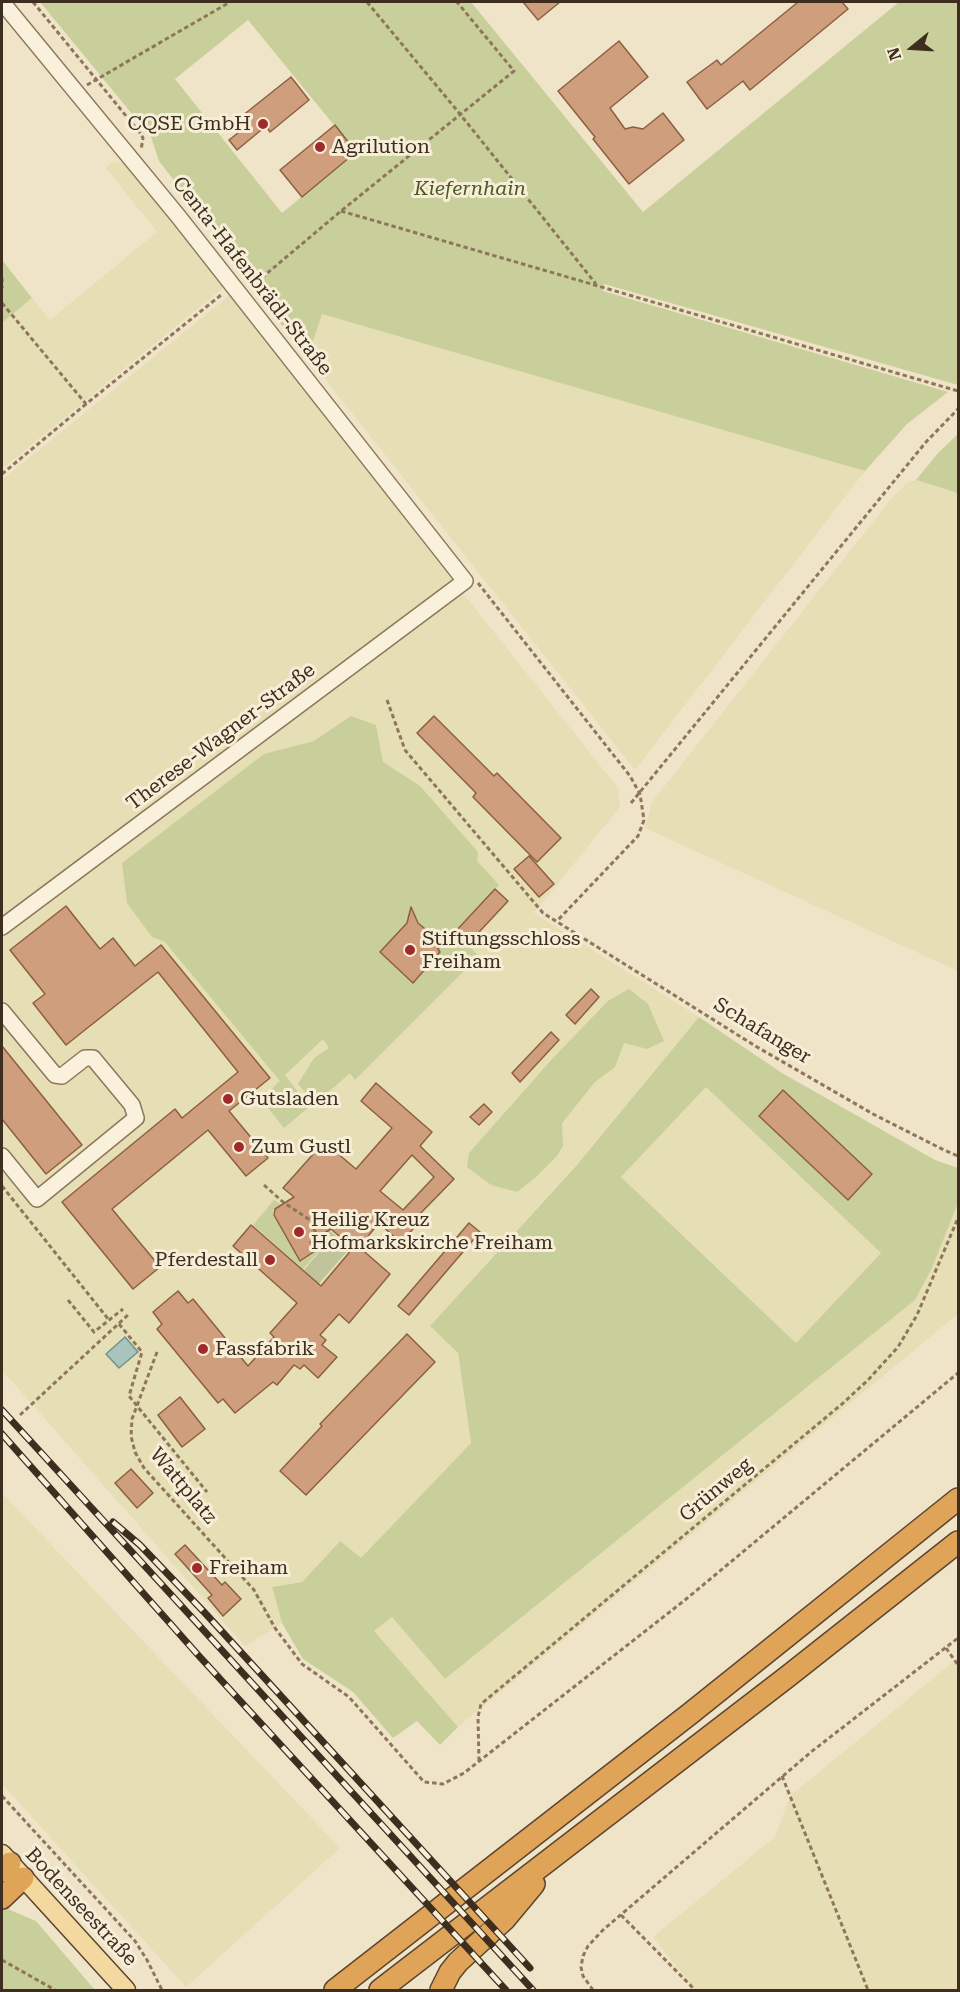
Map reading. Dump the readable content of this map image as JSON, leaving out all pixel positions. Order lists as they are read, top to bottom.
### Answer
{
  "streets": {
    "main road": ["Bodenseestraße"],
    "street": ["Centa-Hafenbrädl-Straße", "Therese-Wagner-Straße"],
    "path": ["Schafanger", "Wattplatz", "Grünweg"]
  },
  "crossings": [
    ["Centa-Hafenbrädl-Straße", "Therese-Wagner-Straße"],
    ["Wattplatz", "Grünweg"]
  ],
  "parks": ["Kiefernhain"],
  "places": [
    "CQSE GmbH",
    "Agrilution",
    "Stiftungsschloss Freiham",
    "Gutsladen",
    "Zum Gustl",
    "Heilig Kreuz Hofmarkskirche Freiham",
    "Pferdestall",
    "Fassfabrik",
    "Freiham"
  ],
  "north": "left"
}
